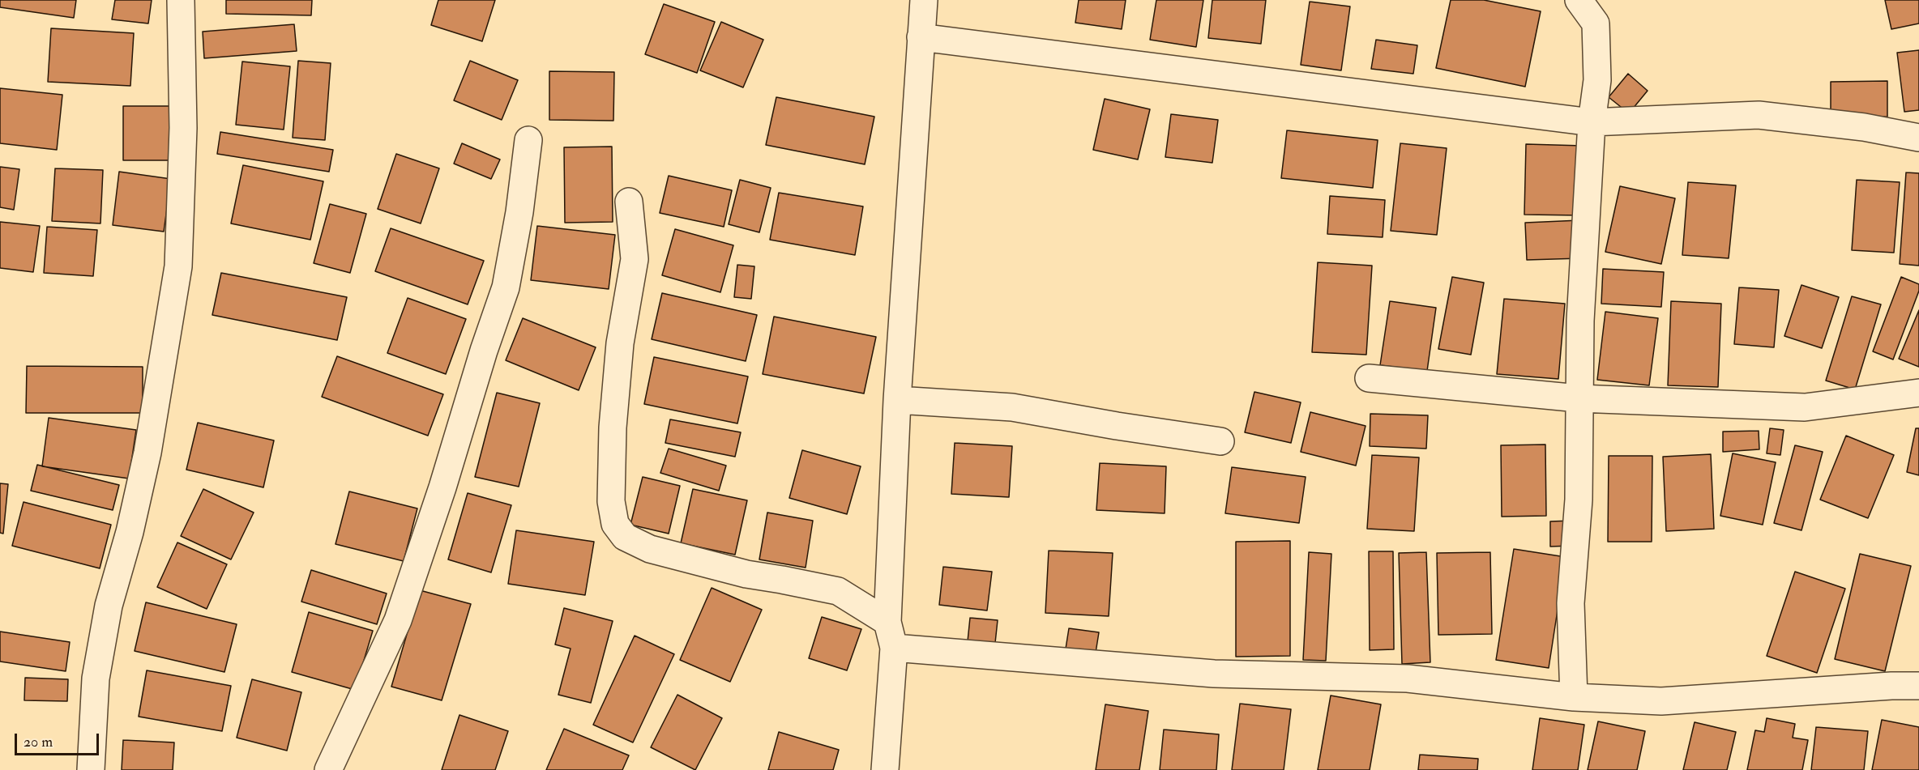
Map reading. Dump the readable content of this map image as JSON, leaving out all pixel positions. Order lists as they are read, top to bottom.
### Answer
{
  "scale_bar": "20 m"
}
